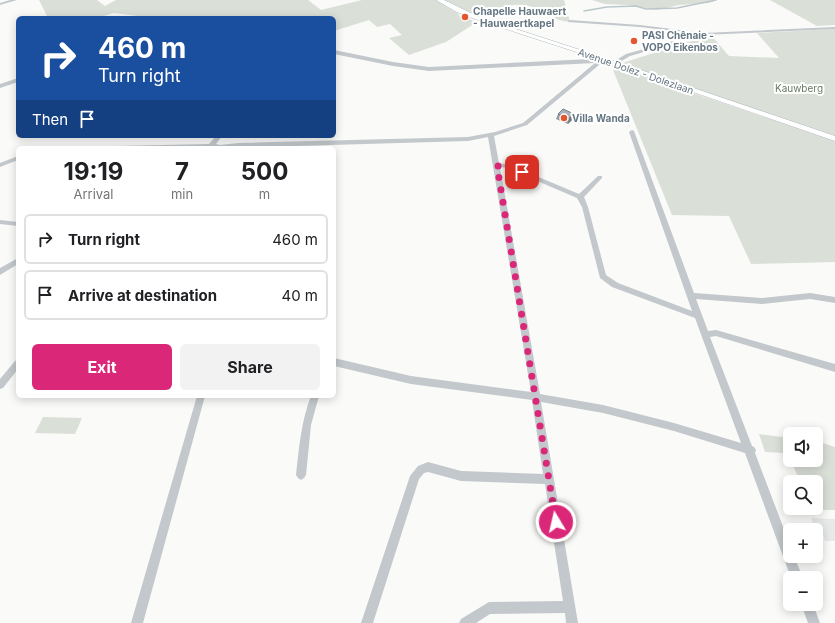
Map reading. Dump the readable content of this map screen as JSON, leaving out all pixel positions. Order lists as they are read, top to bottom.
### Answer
{
  "streets": {
    "street": ["Avenue Dolez - Dolezlaan"]
  },
  "parks": ["Kauwberg"],
  "places": ["Chapelle Hauwaert - Hauwaertkapel", "PASI Chênaie - VOPO Eikenbos", "Villa Wanda"],
  "page": {
    "turn": ["460 m", "Turn right"],
    "then": "Then",
    "eta": [
      "19:19",
      "Arrival",
      "7",
      "min",
      "500",
      "m"
    ],
    "list": [
      {
        "name": "Turn right",
        "value": "460 m"
      },
      {
        "name": "Arrive at destination",
        "value": "40 m"
      }
    ],
    "buttons": ["Exit", "Share"],
    "map_buttons": ["+", "−"]
  }
}
